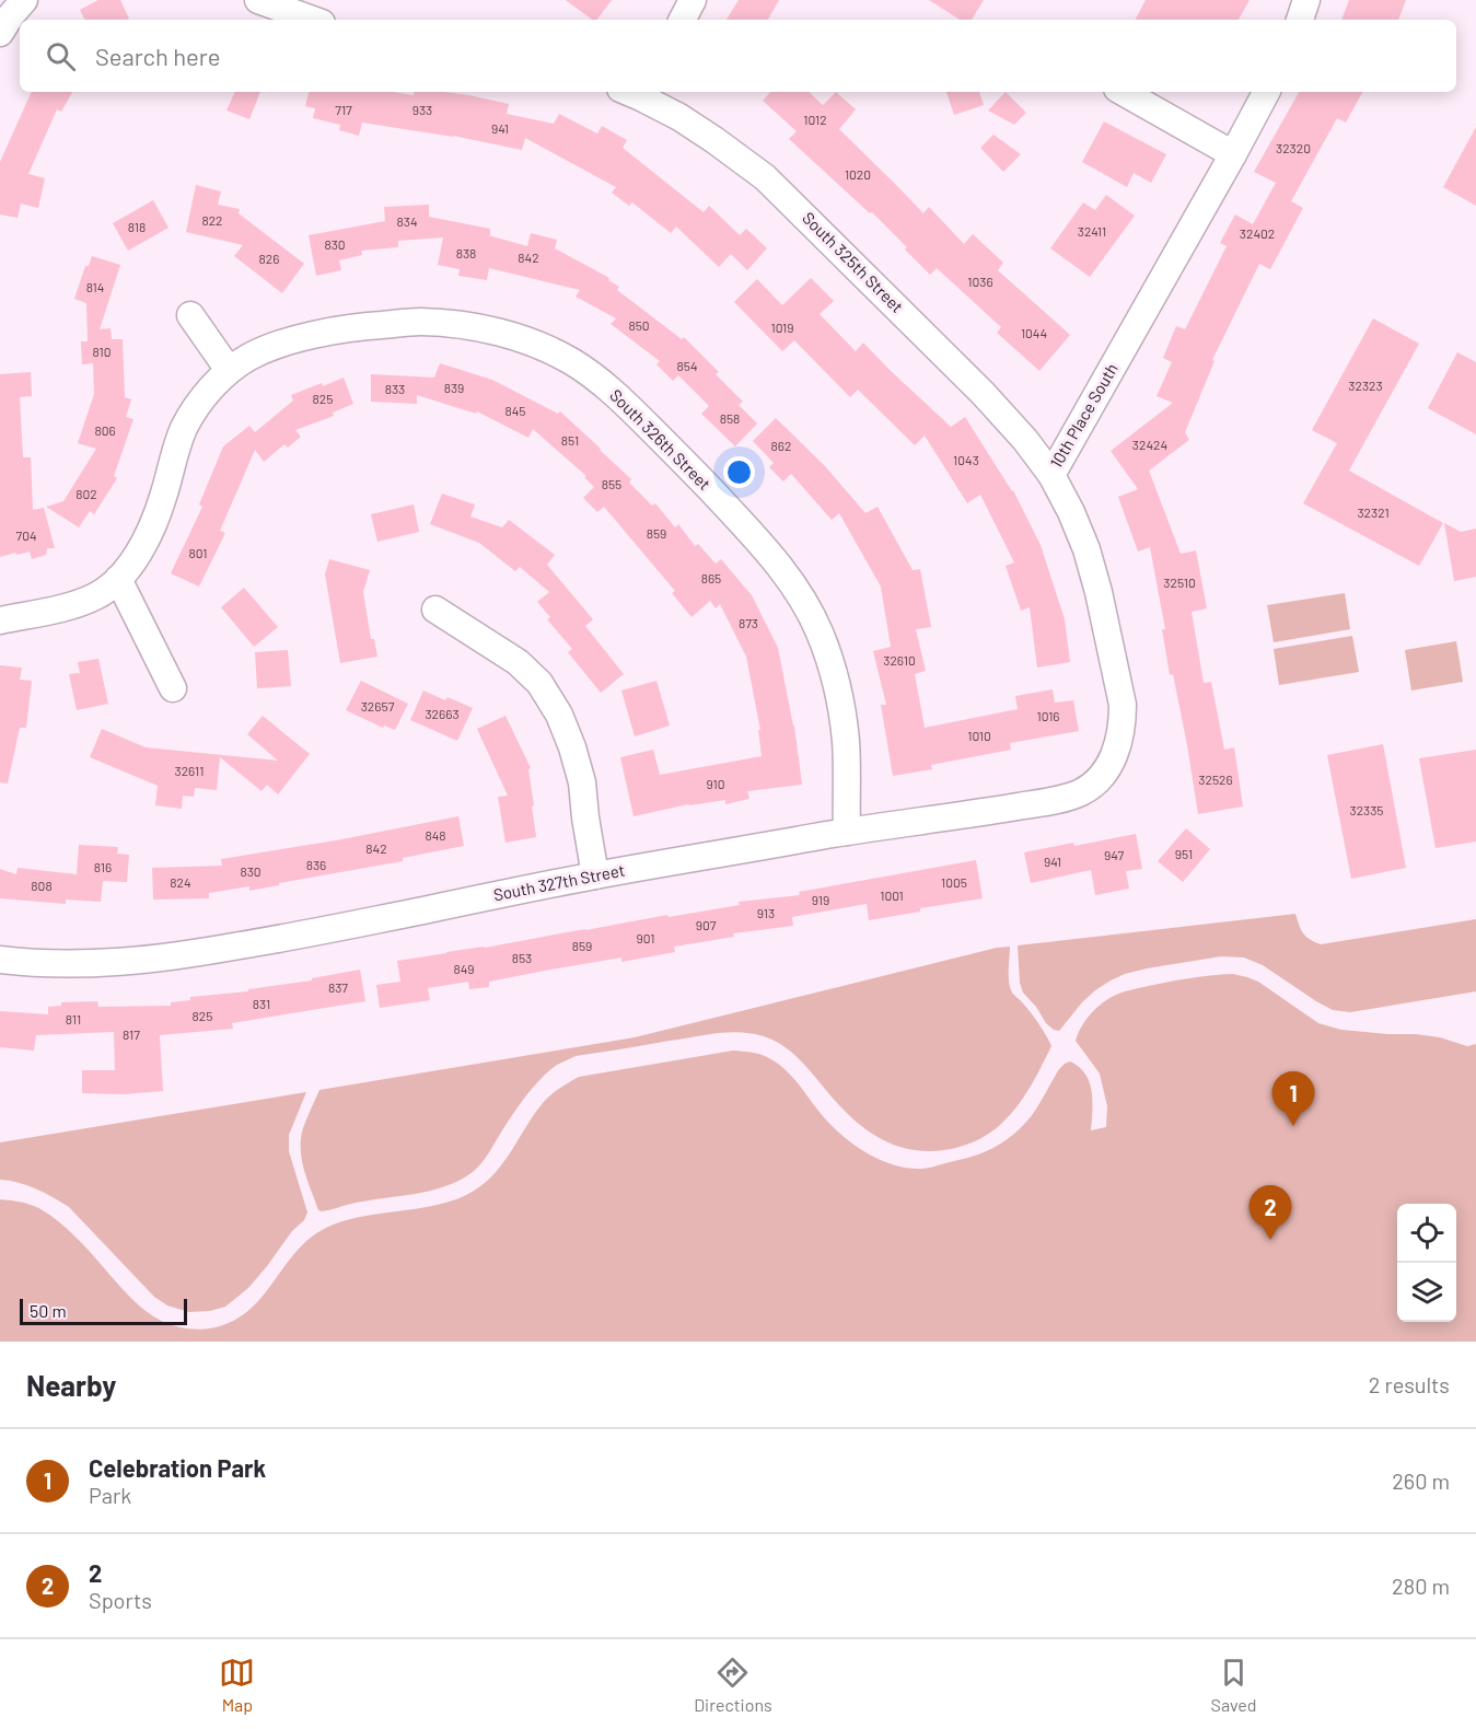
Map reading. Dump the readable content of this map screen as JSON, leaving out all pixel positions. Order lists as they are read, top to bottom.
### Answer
{
  "streets": {
    "street": [
      "South 325th Street",
      "10th Place South",
      "South 326th Street",
      "South 327th Street"
    ]
  },
  "crossings": [
    ["South 325th Street", "10th Place South"],
    ["10th Place South", "South 327th Street"],
    ["South 326th Street", "South 327th Street"]
  ],
  "house_numbers": [
    "717",
    "933",
    "1012",
    "941",
    "32320",
    "1020",
    "822",
    "834",
    "818",
    "32411",
    "32402",
    "830",
    "838",
    "842",
    "826",
    "1036",
    "814",
    "850",
    "1019",
    "1044",
    "810",
    "854",
    "32323",
    "839",
    "833",
    "825",
    "845",
    "858",
    "806",
    "851",
    "32424",
    "862",
    "1043",
    "855",
    "802",
    "32321",
    "859",
    "704",
    "801",
    "865",
    "32510",
    "873",
    "32610",
    "32657",
    "32663",
    "1016",
    "1010",
    "32611",
    "32526",
    "910",
    "32335",
    "848",
    "842",
    "951",
    "947",
    "941",
    "836",
    "816",
    "830",
    "824",
    "1005",
    "808",
    "1001",
    "919",
    "913",
    "907",
    "901",
    "859",
    "853",
    "849",
    "837",
    "831",
    "825",
    "811",
    "817"
  ],
  "scale_bar": "50 m",
  "page": {
    "search": "Search here",
    "pins": ["1", "2"],
    "scale": "50 m",
    "heading": ["Nearby", "2 results"],
    "list": [
      {
        "mark": "1",
        "name": "Celebration Park",
        "note": "Park",
        "value": "260 m"
      },
      {
        "mark": "2",
        "name": "2",
        "note": "Sports",
        "value": "280 m"
      }
    ],
    "nav": ["Map", "Directions", "Saved"]
  }
}
